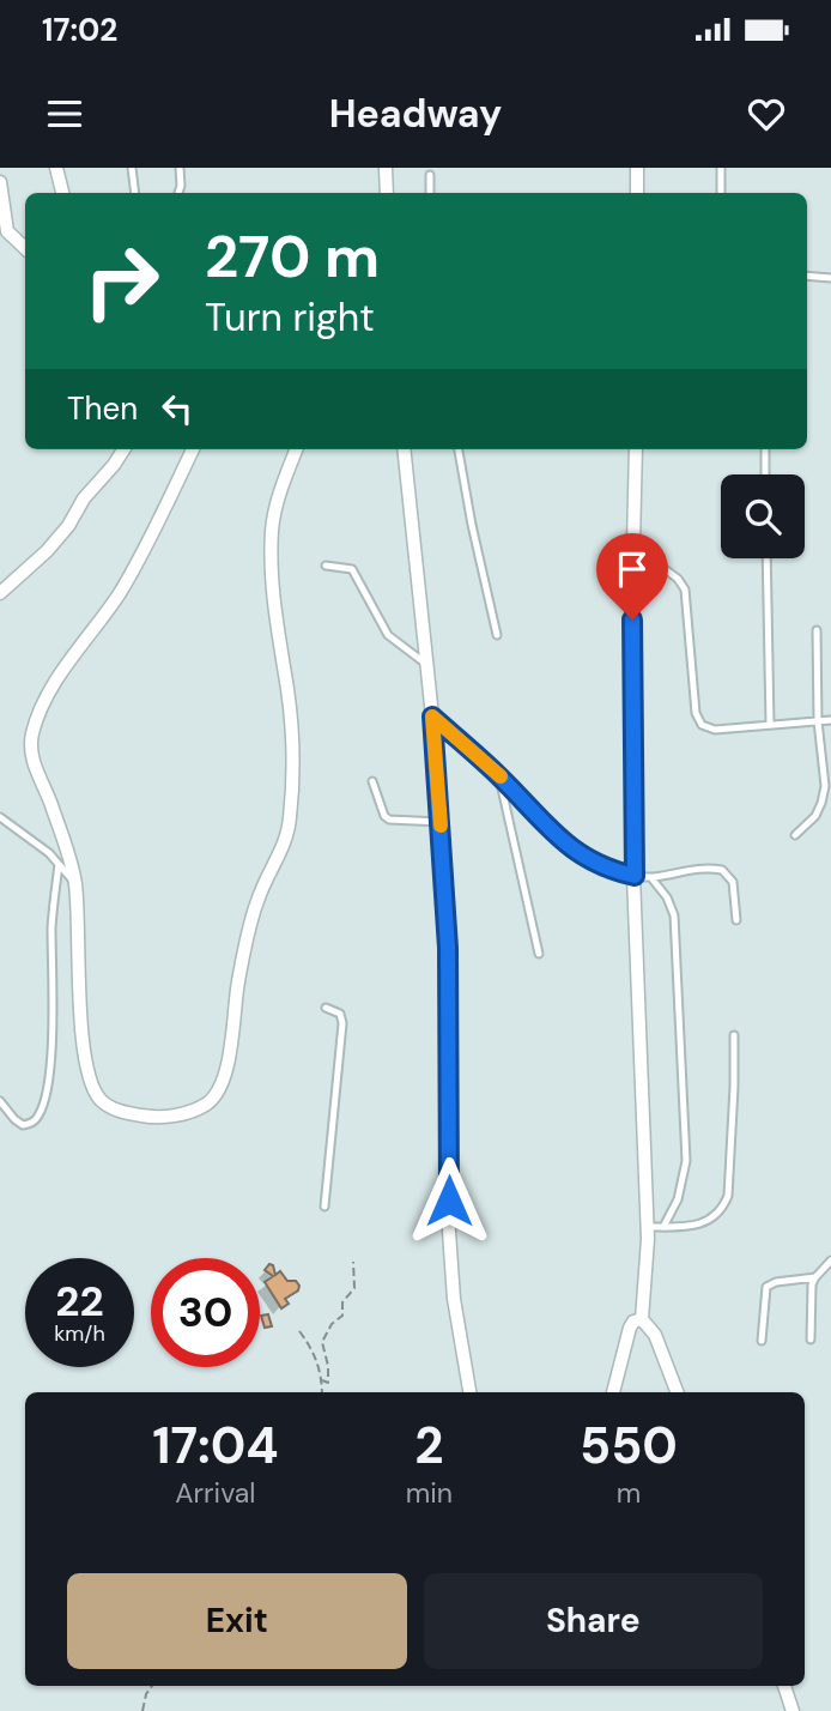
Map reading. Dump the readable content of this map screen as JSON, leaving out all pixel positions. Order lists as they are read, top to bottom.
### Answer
{
  "page": {
    "status": "17:02",
    "header": "Headway",
    "turn": ["270 m", "Turn right"],
    "then": "Then",
    "speed": "22 km/h",
    "limit": "30",
    "eta": [
      "17:04",
      "Arrival",
      "2",
      "min",
      "550",
      "m"
    ],
    "buttons": ["Exit", "Share"]
  }
}
